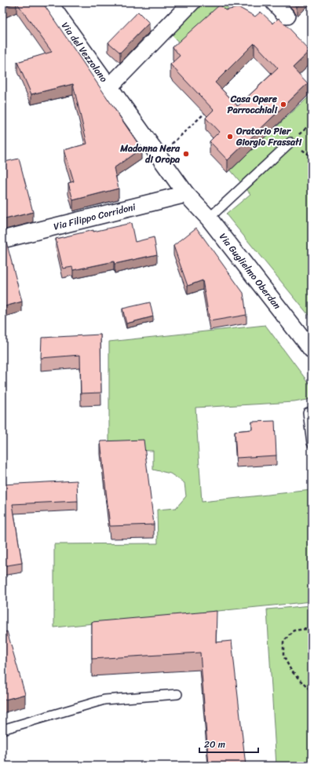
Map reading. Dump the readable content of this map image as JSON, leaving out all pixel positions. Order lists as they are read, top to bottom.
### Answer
{
  "streets": {
    "street": ["Via del Vezzolano", "Via Filippo Corridoni", "Via Guglielmo Oberdan"]
  },
  "crossings": [
    ["Via del Vezzolano", "Via Guglielmo Oberdan"],
    ["Via Filippo Corridoni", "Via Guglielmo Oberdan"]
  ],
  "places": ["Casa Opere Parrocchiali", "Oratorio Pier Giorgio Frassati", "Madonna Nera di Oropa"],
  "scale_bar": "20 m"
}
